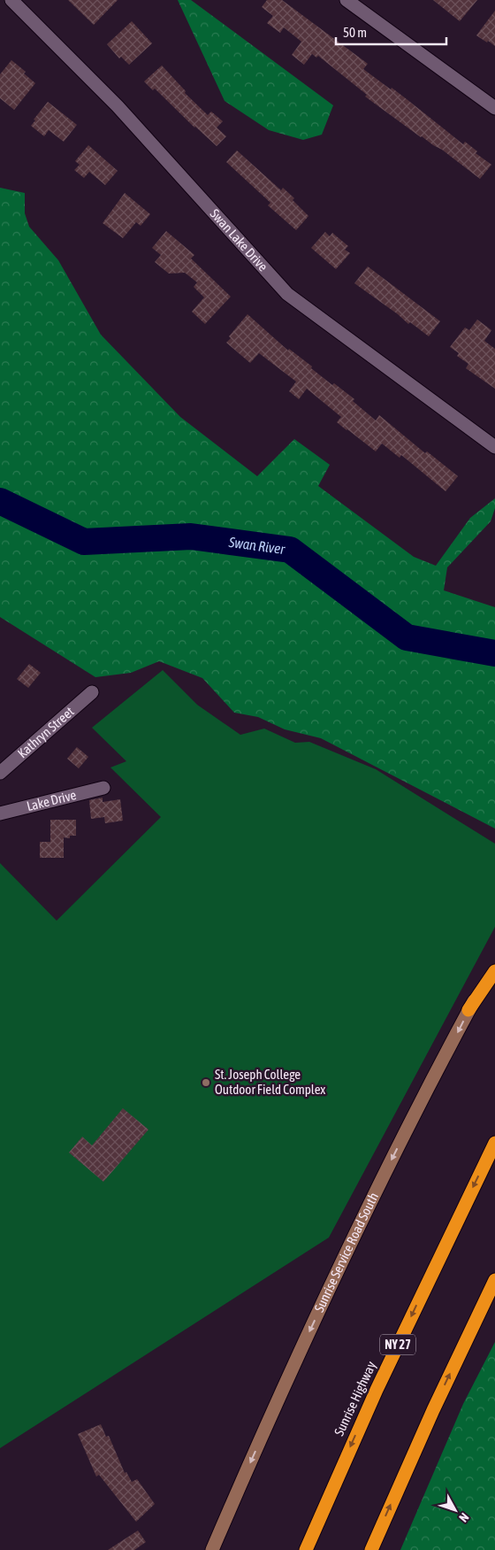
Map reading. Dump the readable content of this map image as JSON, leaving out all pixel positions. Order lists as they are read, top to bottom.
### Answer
{
  "streets": {
    "highway": ["NY 27", "Sunrise Highway"],
    "main road": ["Sunrise Service Road South"],
    "street": ["Swan Lake Drive", "Kathryn Street", "Lake Drive"]
  },
  "one_way": ["Sunrise Service Road South"],
  "water": ["Swan River"],
  "places": ["St. Joseph College Outdoor Field Complex"],
  "scale_bar": "50 m",
  "north": "bottom right"
}
